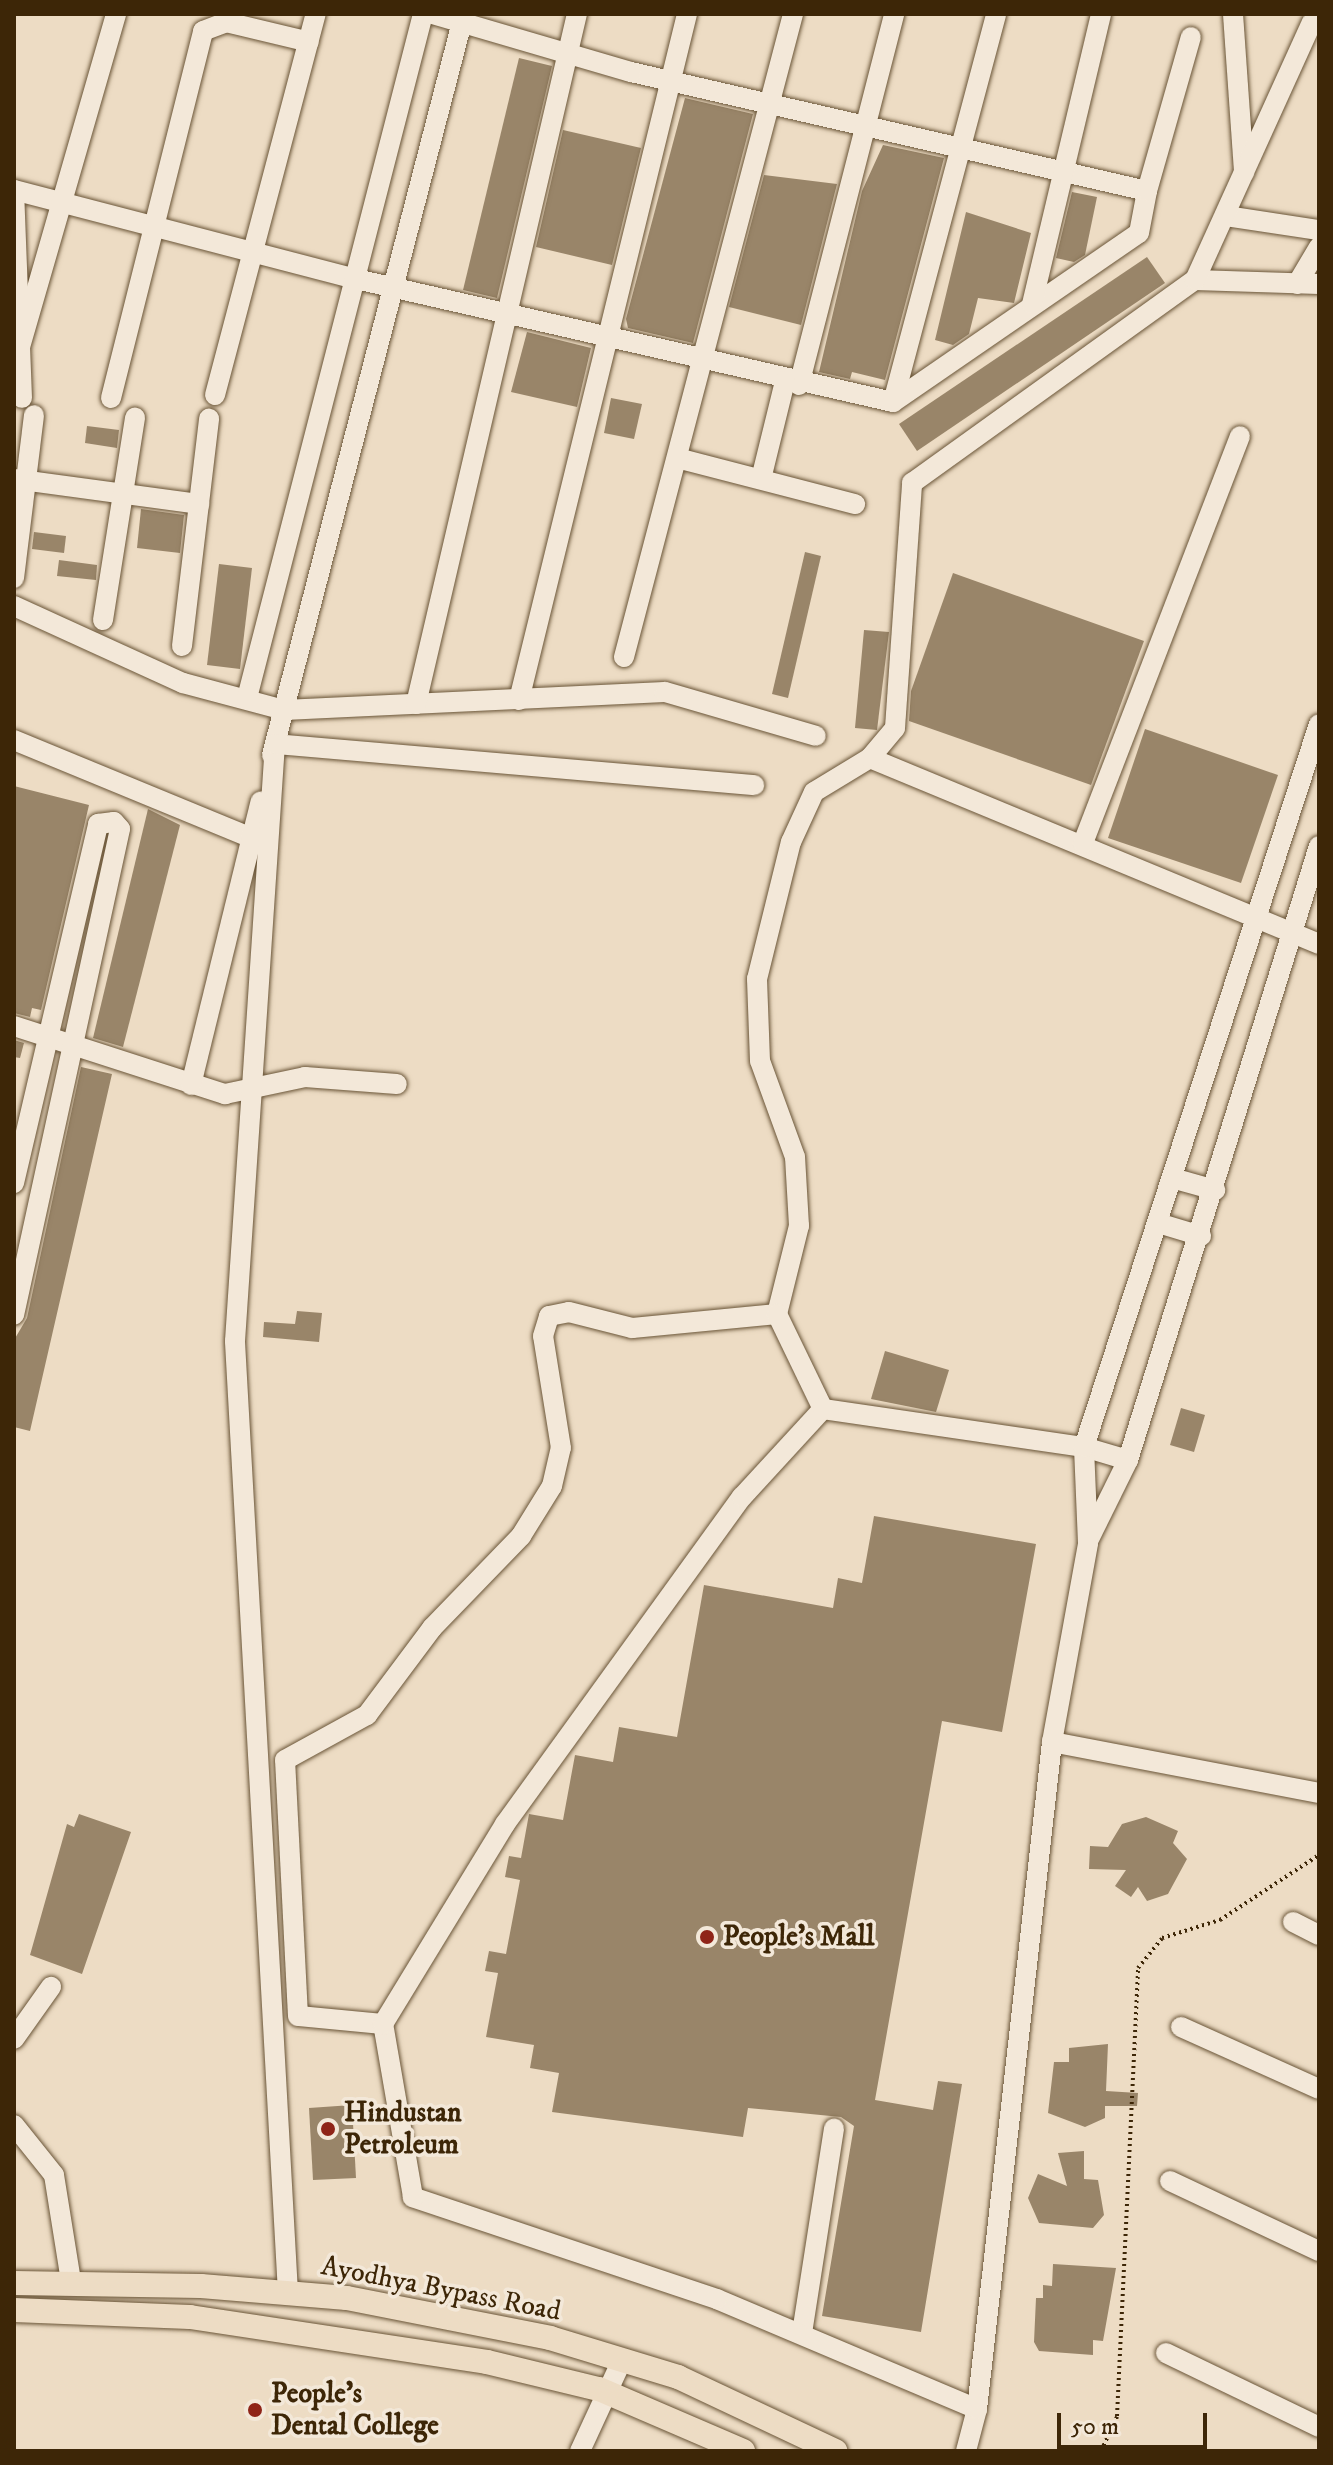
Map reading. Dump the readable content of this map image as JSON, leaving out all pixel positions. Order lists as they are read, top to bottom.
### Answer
{
  "streets": {
    "main road": ["Ayodhya Bypass Road"]
  },
  "places": ["People's Mall", "Hindustan Petroleum", "People's Dental College"],
  "scale_bar": "50 m"
}
